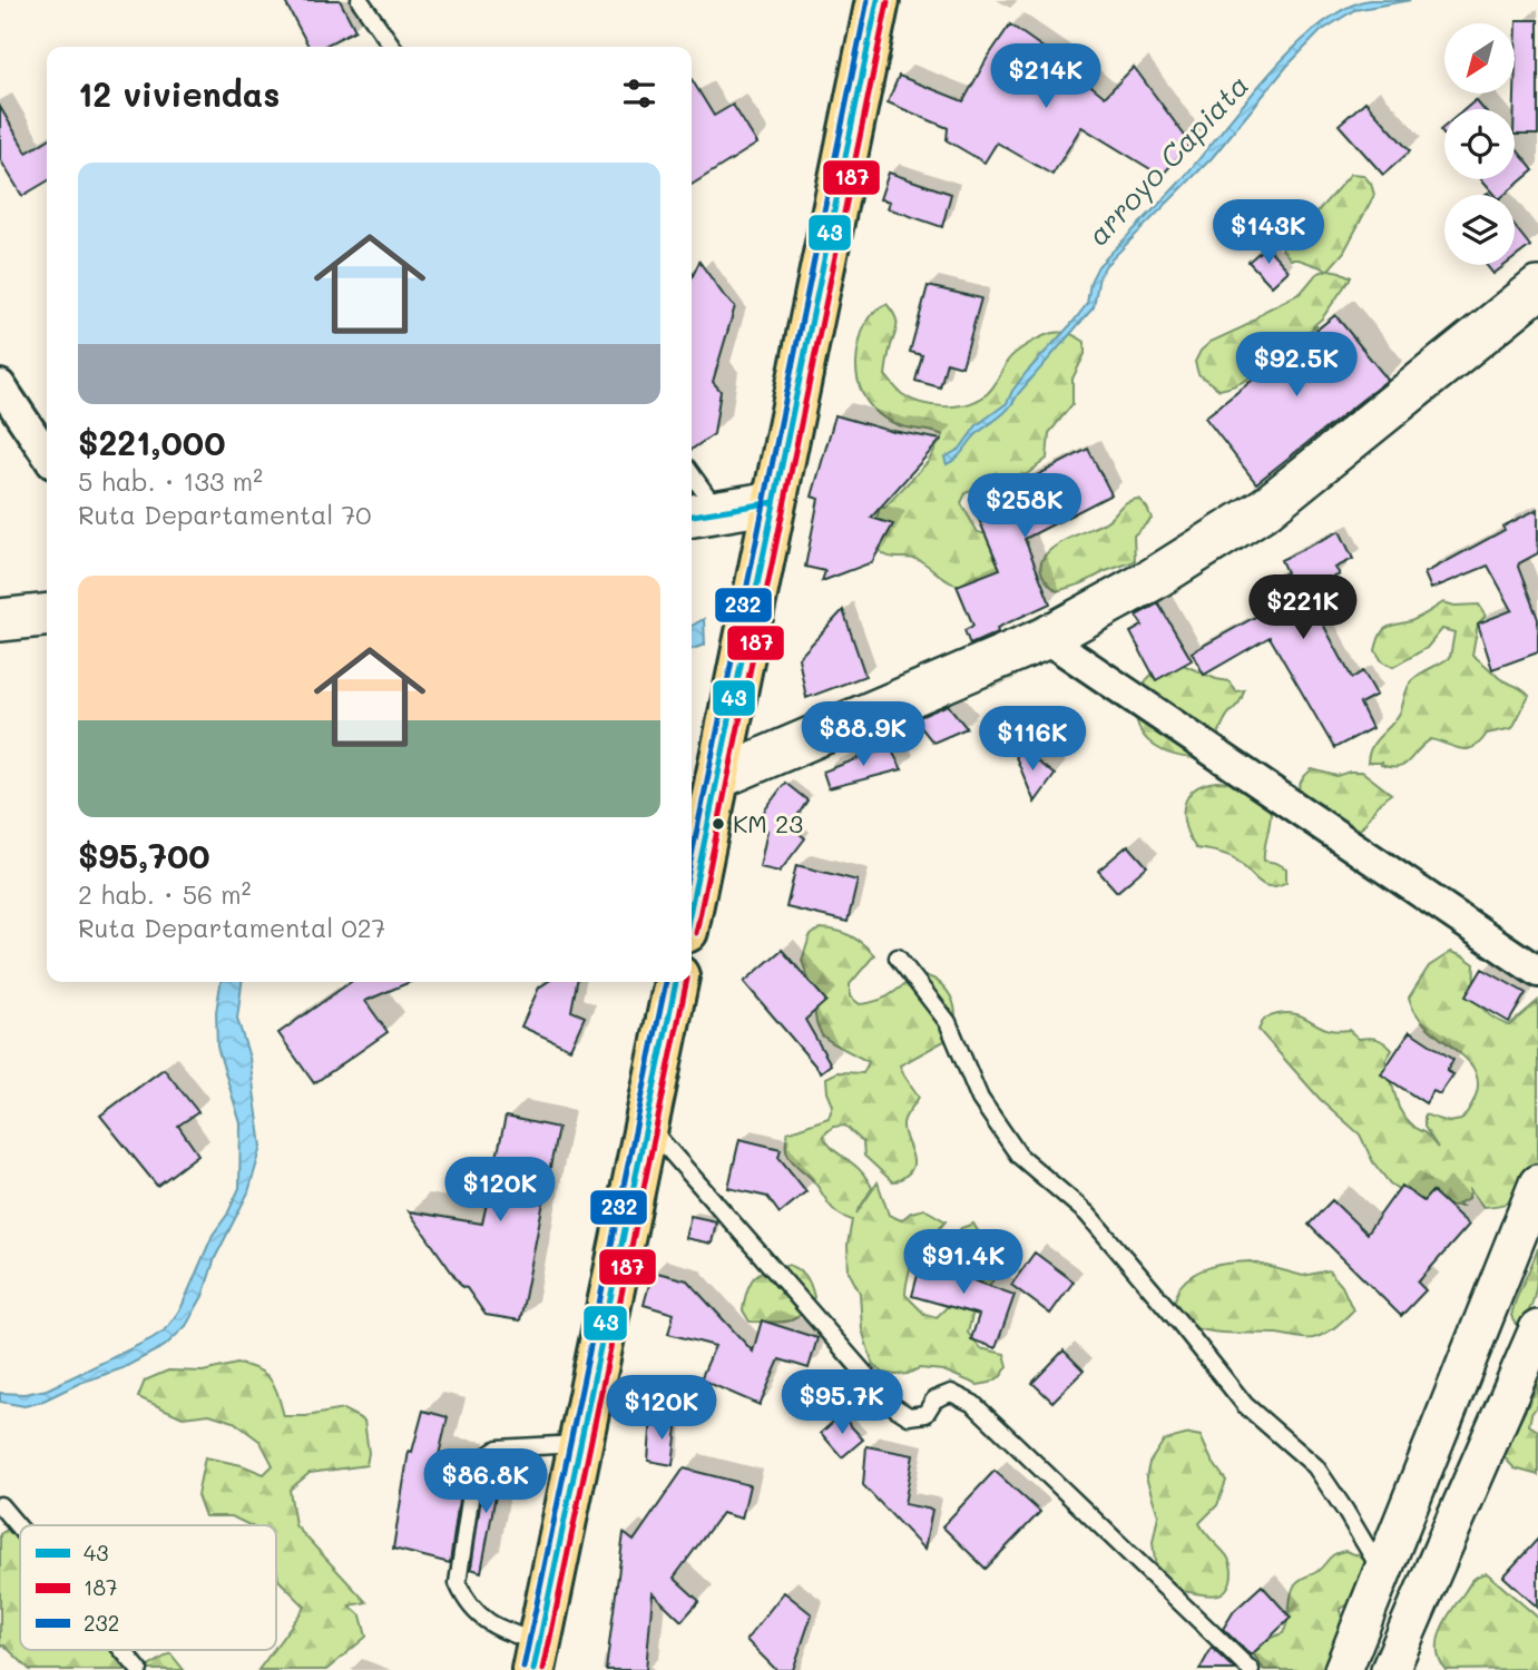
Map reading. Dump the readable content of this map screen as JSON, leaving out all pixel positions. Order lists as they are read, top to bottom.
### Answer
{
  "water": ["arroyo Capiata"],
  "places": ["KM 23"],
  "lines": ["transit line 43", "transit line 232", "transit line 187"],
  "legend": ["43", "187", "232"],
  "north": "bottom left",
  "page": {
    "price": [
      "$214K",
      "$143K",
      "$92.5K",
      "$258K",
      "$221K",
      "$88.9K",
      "$116K",
      "$120K",
      "$91.4K",
      "$95.7K",
      "$120K",
      "$86.8K"
    ],
    "heading": "12 viviendas",
    "list": [
      {
        "name": "$221,000",
        "note": "5 hab. · 133 m² · Ruta Departamental 70"
      },
      {
        "name": "$95,700",
        "note": "2 hab. · 56 m² · Ruta Departamental 027"
      }
    ]
  }
}
